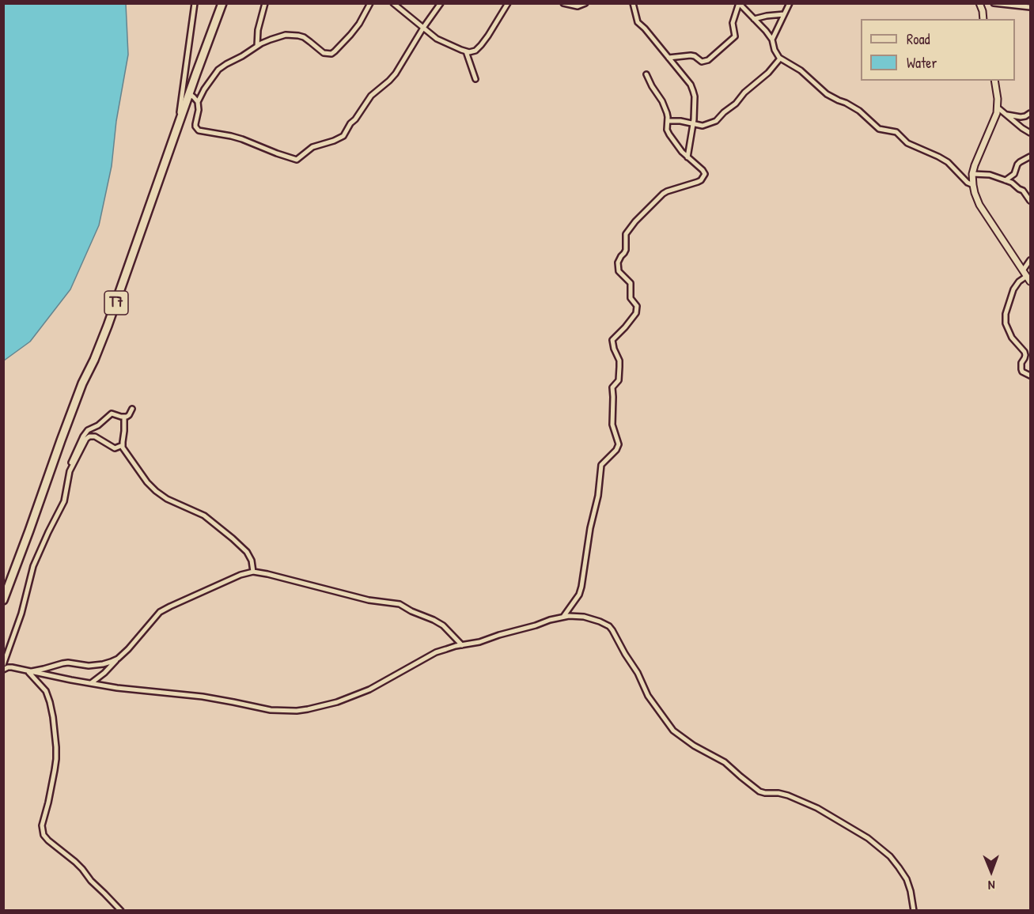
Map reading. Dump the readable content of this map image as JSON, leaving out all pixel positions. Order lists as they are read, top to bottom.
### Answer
{
  "streets": {
    "highway": ["T7"]
  },
  "legend": ["Road", "Water"],
  "north": "bottom"
}
